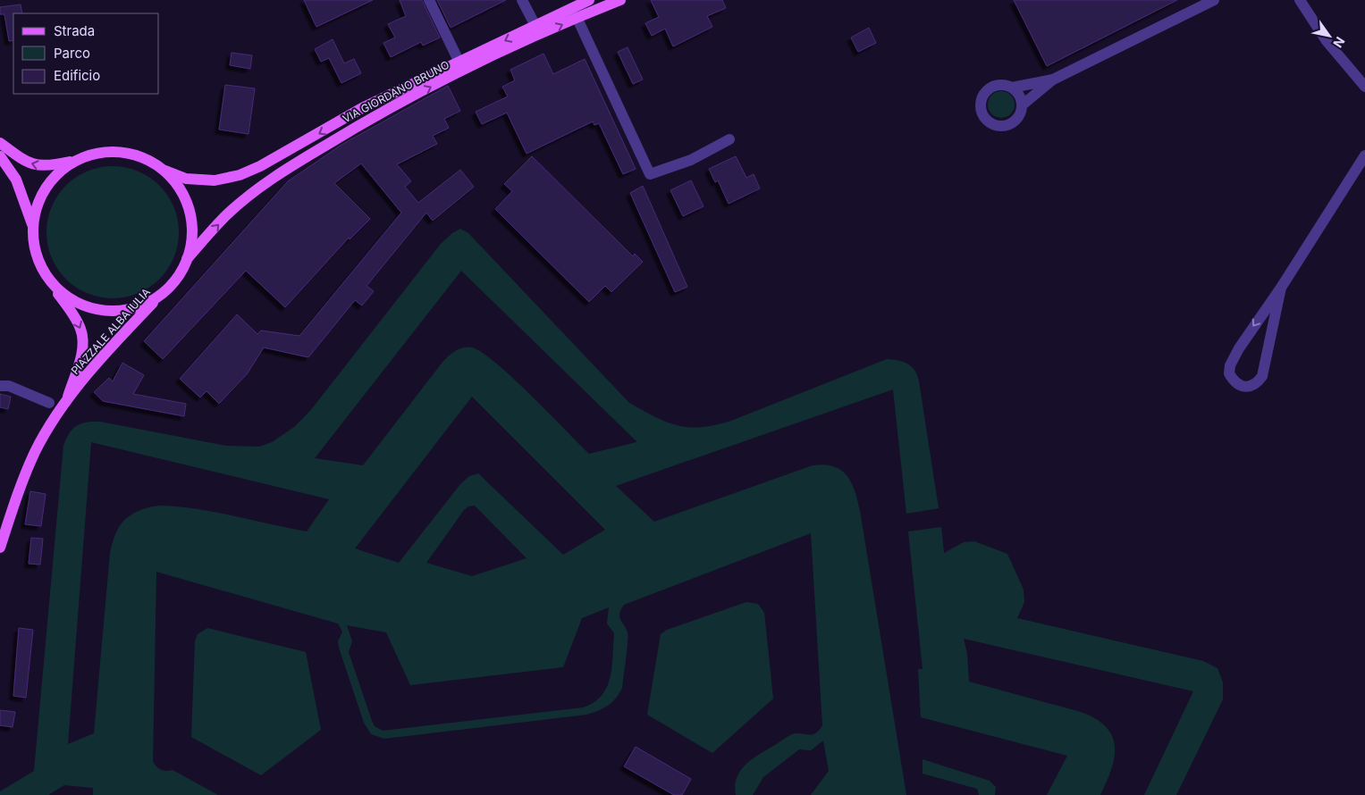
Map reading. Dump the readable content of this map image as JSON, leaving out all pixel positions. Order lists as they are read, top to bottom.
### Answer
{
  "streets": {
    "main road": ["VIA GIORDANO BRUNO", "PIAZZALE ALBA IULIA"]
  },
  "crossings": [
    ["VIA GIORDANO BRUNO", "PIAZZALE ALBA IULIA"]
  ],
  "legend": ["Strada", "Parco", "Edificio"],
  "north": "bottom right"
}
